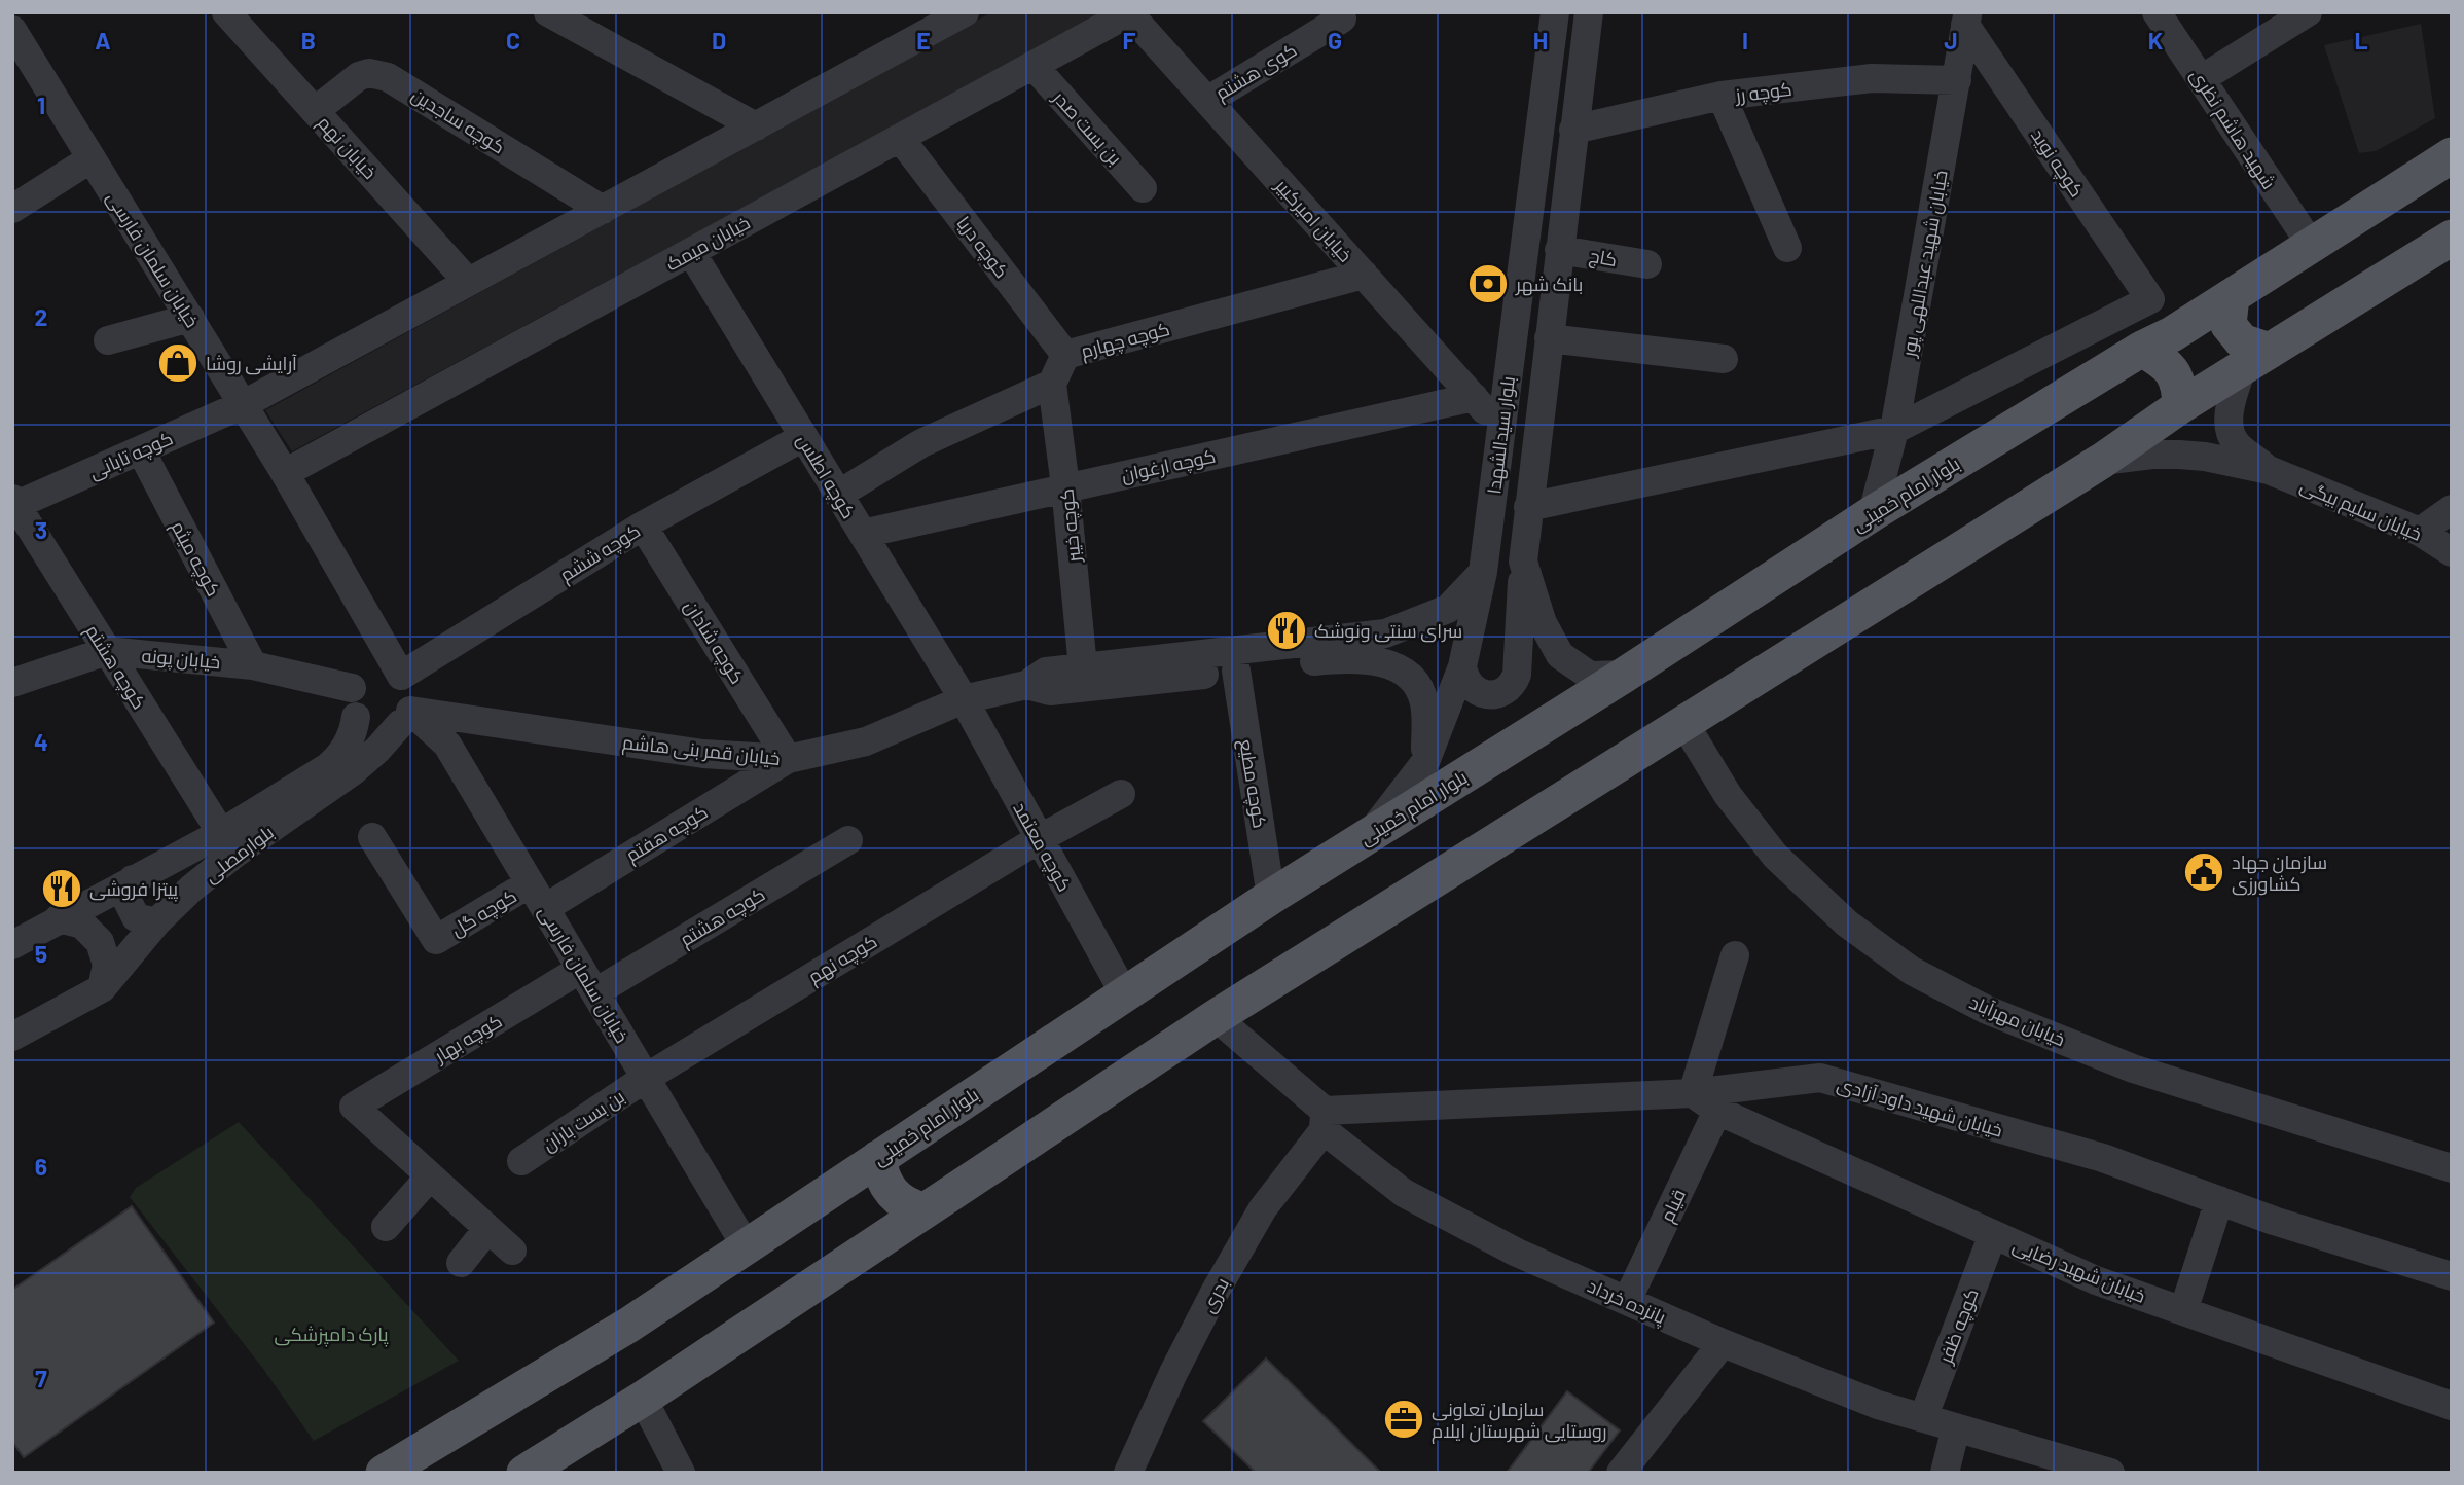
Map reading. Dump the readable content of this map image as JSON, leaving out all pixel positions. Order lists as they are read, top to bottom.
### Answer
{
  "streets": {
    "main road": ["بلوار امام خمینی"],
    "street": [
      "کوی هشتم",
      "کوچه رز",
      "کوچه ساجدین",
      "بن بست صدر",
      "شهید هاشم نظری",
      "خیابان نهم",
      "کوچه نوید",
      "خیابان امیرکبیر",
      "خیابان میمک",
      "کوچه دریا",
      "کاج",
      "خیابان سلمان فارسی",
      "خیابان شهید عبداللهی پور",
      "کوچه چهارم",
      "بلوار سیدالشهدا",
      "کوچه تابانی",
      "کوچه ارغوان",
      "کوچه اطلس",
      "خیابان سلیم بیگی",
      "کوچه خیبر",
      "کوچه ششم",
      "کوچه میثم",
      "کوچه شادان",
      "خیابان پونه",
      "کوچه هشتم",
      "خیابان قمر بنی هاشم",
      "کوچه مطیع",
      "کوچه هفتم",
      "کوچه معتمد",
      "بلوارمصلی",
      "کوچه گل",
      "کوچه نهم",
      "خیابان مهرآباد",
      "کوچه بهار",
      "خیابان شهید داود آزادی",
      "بن بست باران",
      "قیام",
      "خیابان شهید رضایی",
      "بدری",
      "پانزده خرداد",
      "کوچه ظفر"
    ]
  },
  "crossings": [
    ["کوی هشتم", "خیابان امیرکبیر"],
    ["کوچه رز", "خیابان شهید عبداللهی پور"],
    ["کوچه رز", "بلوار سیدالشهدا"],
    ["کوچه ساجدین", "خیابان نهم"],
    ["بن بست صدر", "خیابان میمک"],
    ["شهید هاشم نظری", "بلوار امام خمینی"],
    ["کوچه نوید", "خیابان شهید عبداللهی پور"],
    ["خیابان امیرکبیر", "خیابان میمک"],
    ["خیابان امیرکبیر", "کوچه چهارم"],
    ["خیابان امیرکبیر", "بلوار سیدالشهدا"],
    ["خیابان امیرکبیر", "کوچه ارغوان"],
    ["خیابان میمک", "کوچه دریا"],
    ["خیابان میمک", "خیابان سلمان فارسی"],
    ["خیابان میمک", "کوچه اطلس"],
    ["کوچه دریا", "کوچه چهارم"],
    ["کاج", "بلوار سیدالشهدا"],
    ["خیابان سلمان فارسی", "کوچه تابانی"],
    ["خیابان سلمان فارسی", "بلوار امام خمینی"],
    ["خیابان سلمان فارسی", "کوچه ششم"],
    ["خیابان سلمان فارسی", "خیابان پونه"],
    ["خیابان سلمان فارسی", "کوچه هشتم"],
    ["خیابان سلمان فارسی", "خیابان قمر بنی هاشم"],
    ["خیابان سلمان فارسی", "کوچه هفتم"],
    ["خیابان سلمان فارسی", "بلوارمصلی"],
    ["خیابان سلمان فارسی", "کوچه گل"],
    ["خیابان سلمان فارسی", "کوچه نهم"],
    ["خیابان سلمان فارسی", "کوچه بهار"],
    ["خیابان سلمان فارسی", "بن بست باران"],
    ["خیابان شهید عبداللهی پور", "بلوار امام خمینی"],
    ["کوچه چهارم", "کوچه خیبر"],
    ["بلوار سیدالشهدا", "بلوار امام خمینی"],
    ["بلوار سیدالشهدا", "خیابان قمر بنی هاشم"],
    ["کوچه تابانی", "کوچه میثم"],
    ["کوچه تابانی", "کوچه هشتم"],
    ["کوچه ارغوان", "کوچه اطلس"],
    ["کوچه ارغوان", "کوچه خیبر"],
    ["کوچه اطلس", "کوچه ششم"],
    ["کوچه اطلس", "خیابان قمر بنی هاشم"],
    ["کوچه اطلس", "کوچه معتمد"],
    ["بلوار امام خمینی", "کوچه مطیع"],
    ["بلوار امام خمینی", "کوچه معتمد"],
    ["کوچه خیبر", "خیابان قمر بنی هاشم"],
    ["کوچه ششم", "کوچه شادان"],
    ["کوچه ششم", "خیابان پونه"],
    ["کوچه ششم", "خیابان قمر بنی هاشم"],
    ["کوچه ششم", "بلوارمصلی"],
    ["کوچه میثم", "خیابان پونه"],
    ["کوچه شادان", "خیابان قمر بنی هاشم"],
    ["کوچه شادان", "کوچه هفتم"],
    ["خیابان پونه", "کوچه هشتم"],
    ["خیابان پونه", "خیابان قمر بنی هاشم"],
    ["خیابان پونه", "بلوارمصلی"],
    ["کوچه هشتم", "بلوارمصلی"],
    ["کوچه هشتم", "کوچه بهار"],
    ["خیابان قمر بنی هاشم", "کوچه مطیع"],
    ["خیابان قمر بنی هاشم", "کوچه هفتم"],
    ["خیابان قمر بنی هاشم", "کوچه معتمد"],
    ["خیابان قمر بنی هاشم", "بلوارمصلی"],
    ["کوچه هفتم", "کوچه گل"],
    ["کوچه معتمد", "کوچه نهم"],
    ["کوچه نهم", "بن بست باران"],
    ["خیابان شهید داود آزادی", "خیابان شهید رضایی"],
    ["خیابان شهید داود آزادی", "بدری"],
    ["خیابان شهید داود آزادی", "پانزده خرداد"],
    ["قیام", "خیابان شهید رضایی"],
    ["قیام", "پانزده خرداد"],
    ["خیابان شهید رضایی", "کوچه ظفر"],
    ["بدری", "پانزده خرداد"],
    ["پانزده خرداد", "کوچه ظفر"]
  ],
  "parks": ["پارک دامپزشکی"],
  "places": {
    "bank": ["بانک شهر"],
    "shop": ["آرایشی روشا"],
    "restaurant": ["سرای سنتی ونوشک", "پیتزا فروشی"],
    "public building": ["سازمان جهاد کشاورزی"],
    "office": ["سازمان تعاونی روستایی شهرستان ایلام"]
  },
  "grid": {
    "columns": [
      "A",
      "B",
      "C",
      "D",
      "E",
      "F",
      "G",
      "H",
      "I",
      "J",
      "K",
      "L"
    ],
    "rows": [
      "1",
      "2",
      "3",
      "4",
      "5",
      "6",
      "7"
    ]
  }
}
